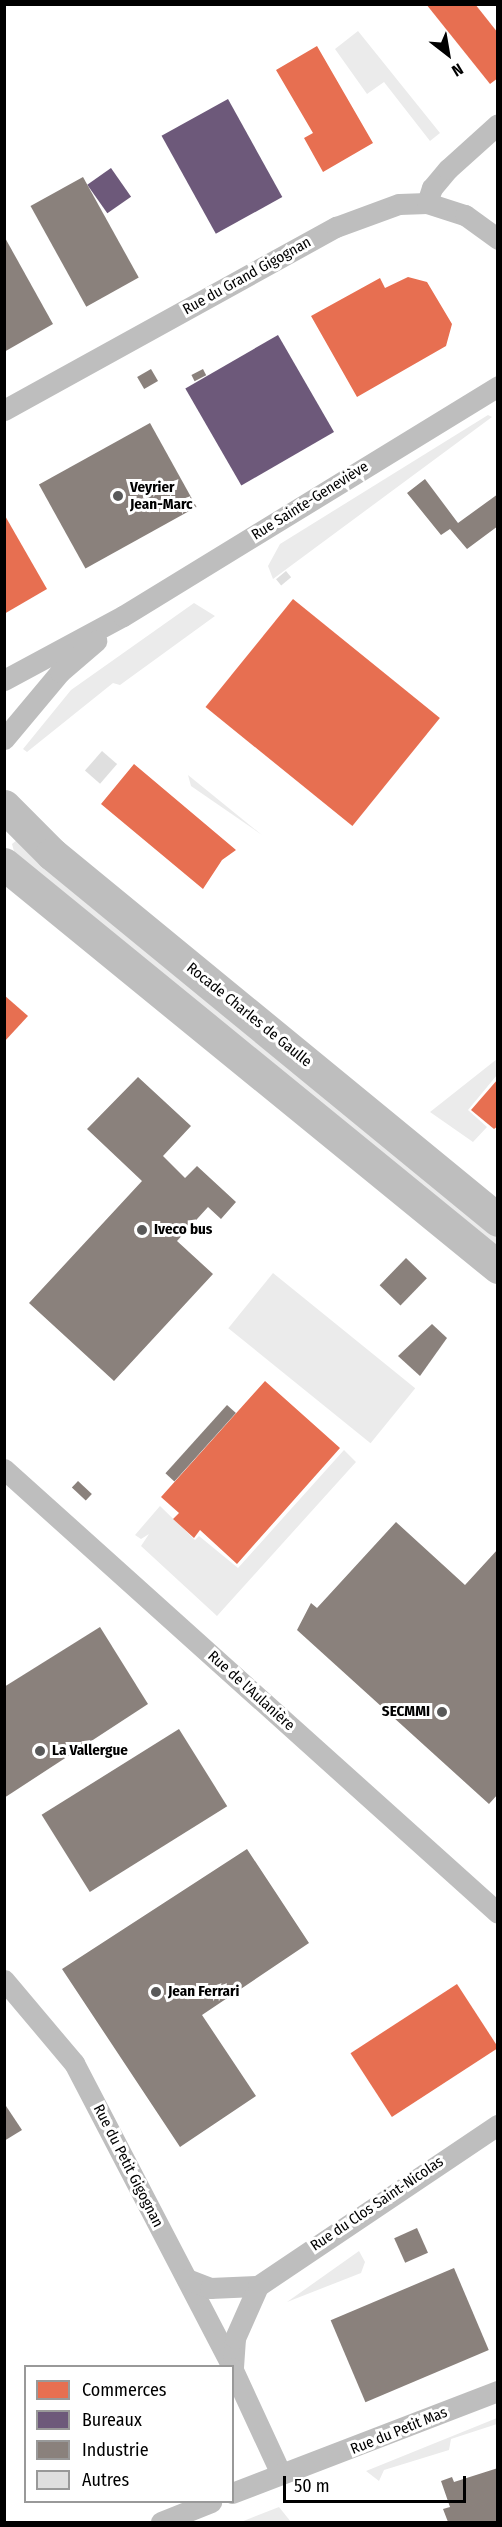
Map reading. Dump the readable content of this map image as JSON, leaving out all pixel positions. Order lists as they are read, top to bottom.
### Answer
{
  "streets": {
    "main road": ["Rocade Charles de Gaulle"],
    "street": [
      "Rue du Grand Gigognan",
      "Rue Sainte-Geneviève",
      "Rue de l'Aulanière",
      "Rue du Petit Gigognan",
      "Rue du Clos Saint-Nicolas",
      "Rue du Petit Mas"
    ]
  },
  "crossings": [
    ["Rue du Petit Gigognan", "Rue du Petit Mas"]
  ],
  "places": [
    "Veyrier Jean-Marc",
    "Iveco bus",
    "SECMMI",
    "La Vallergue",
    "Jean Ferrari"
  ],
  "legend": [
    "Commerces",
    "Bureaux",
    "Industrie",
    "Autres"
  ],
  "scale_bar": "50 m",
  "north": "bottom right"
}
